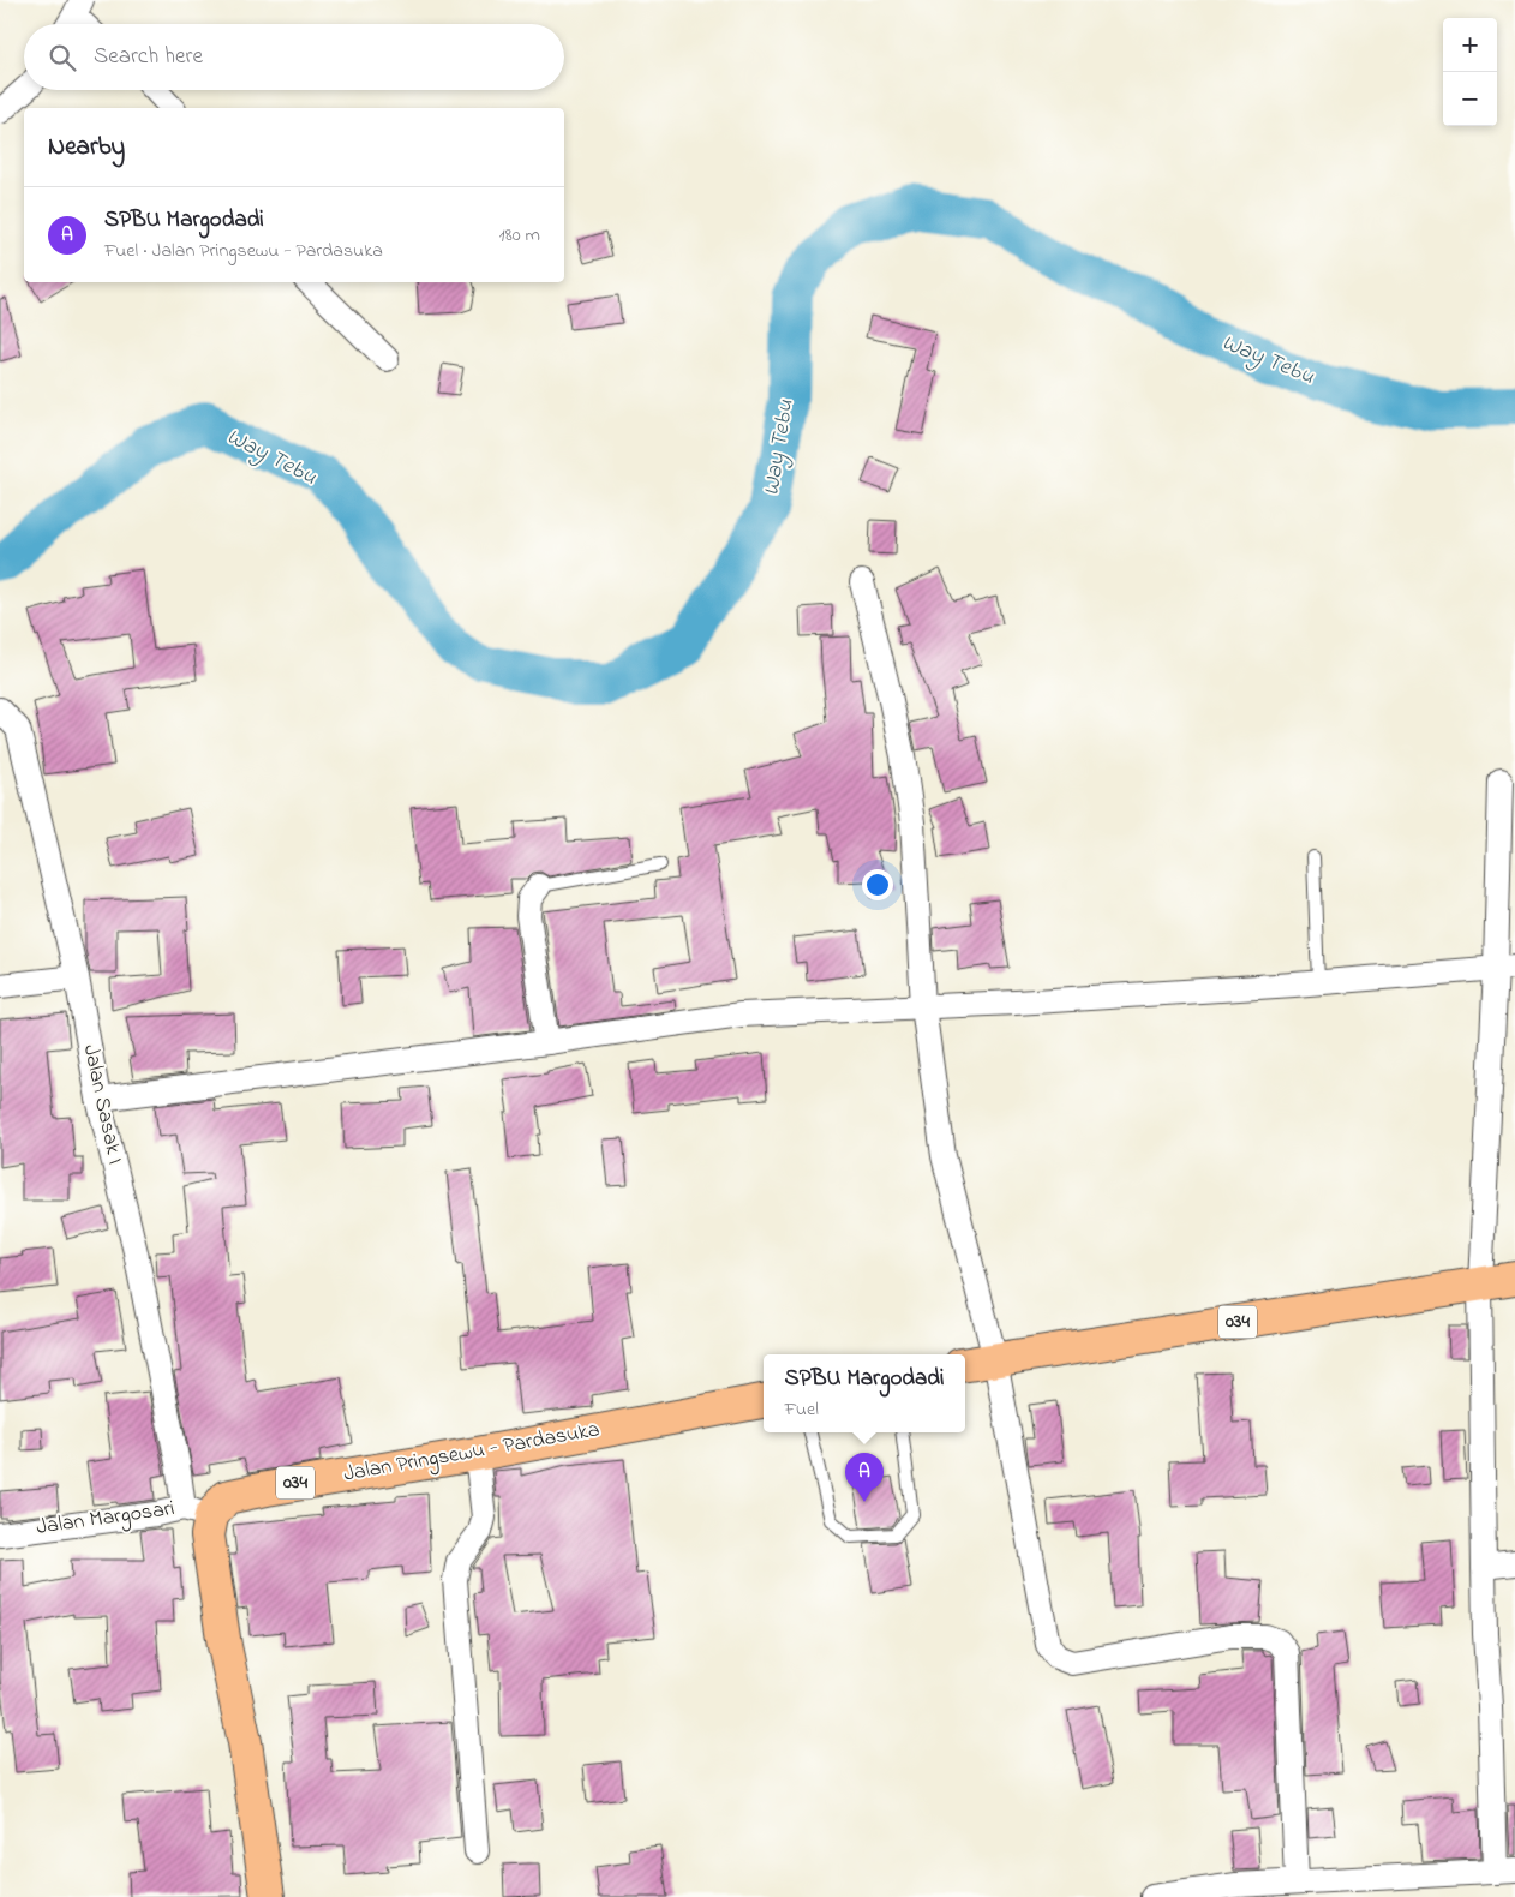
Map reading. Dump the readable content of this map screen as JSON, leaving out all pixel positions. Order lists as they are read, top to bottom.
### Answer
{
  "streets": {
    "main road": ["034", "Jalan Pringsewu - Pardasuka"],
    "street": ["Jalan Sasak I", "Jalan Margosari"]
  },
  "crossings": [
    ["Jalan Sasak I", "Jalan Pringsewu - Pardasuka"],
    ["Jalan Sasak I", "Jalan Margosari"],
    ["Jalan Pringsewu - Pardasuka", "Jalan Margosari"]
  ],
  "water": ["Way Tebu"],
  "page": {
    "map_buttons": ["+", "−"],
    "search": "Search here",
    "heading": "Nearby",
    "list": [
      {
        "mark": "A",
        "name": "SPBU Margodadi",
        "note": "Fuel · Jalan Pringsewu - Pardasuka",
        "value": "180 m"
      }
    ],
    "popup": ["SPBU Margodadi", "Fuel"],
    "pins": "A"
  }
}
